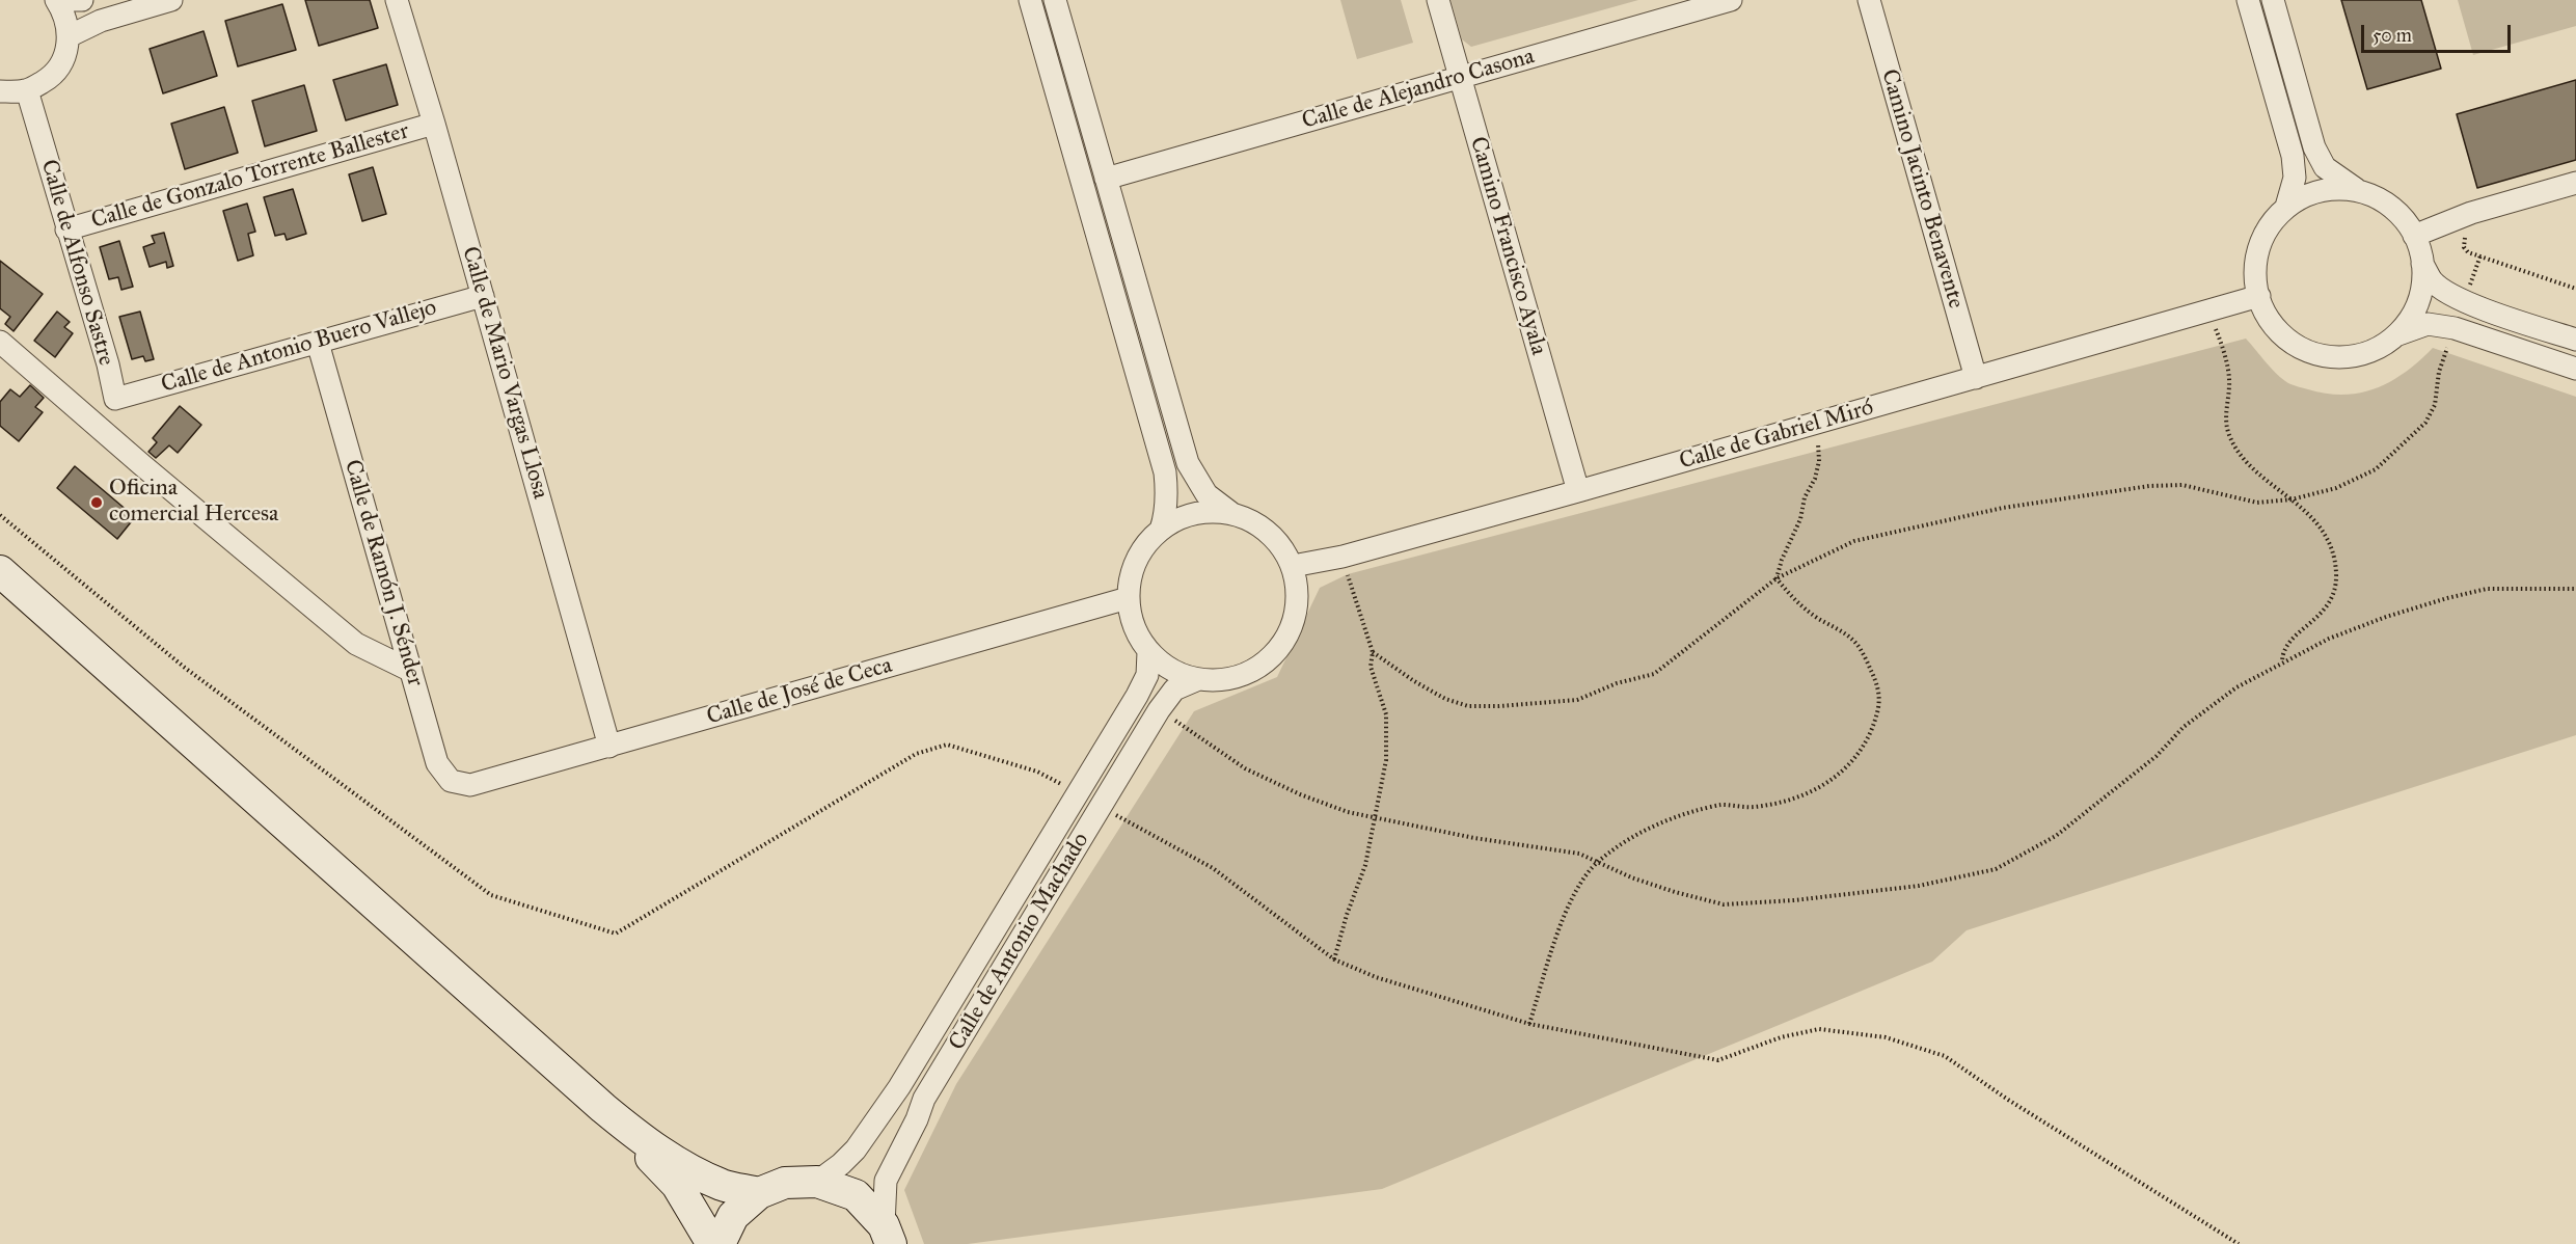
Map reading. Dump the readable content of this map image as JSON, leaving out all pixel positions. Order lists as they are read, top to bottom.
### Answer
{
  "streets": {
    "street": [
      "Calle de Alejandro Casona",
      "Calle de Gonzalo Torrente Ballester",
      "Camino Jacinto Benavente",
      "Camino Francisco Ayala",
      "Calle de Alfonso Sastre",
      "Calle de Antonio Buero Vallejo",
      "Calle de Mario Vargas Llosa",
      "Calle de Gabriel Miró",
      "Calle de Ramón J. Sénder",
      "Calle de José de Ceca",
      "Calle de Antonio Machado"
    ]
  },
  "crossings": [
    ["Calle de Alejandro Casona", "Camino Francisco Ayala"],
    ["Calle de Gonzalo Torrente Ballester", "Calle de Alfonso Sastre"],
    ["Calle de Gonzalo Torrente Ballester", "Calle de Mario Vargas Llosa"],
    ["Camino Jacinto Benavente", "Calle de Gabriel Miró"],
    ["Camino Francisco Ayala", "Calle de Gabriel Miró"],
    ["Calle de Alfonso Sastre", "Calle de Antonio Buero Vallejo"],
    ["Calle de Antonio Buero Vallejo", "Calle de Mario Vargas Llosa"],
    ["Calle de Antonio Buero Vallejo", "Calle de Ramón J. Sénder"],
    ["Calle de Mario Vargas Llosa", "Calle de José de Ceca"],
    ["Calle de Gabriel Miró", "Calle de José de Ceca"],
    ["Calle de Gabriel Miró", "Calle de Antonio Machado"],
    ["Calle de Ramón J. Sénder", "Calle de José de Ceca"],
    ["Calle de José de Ceca", "Calle de Antonio Machado"]
  ],
  "places": ["Oficina comercial Hercesa"],
  "scale_bar": "50 m"
}
